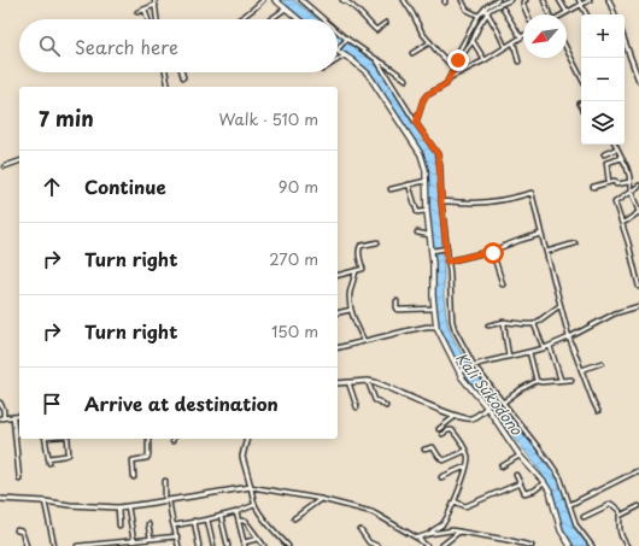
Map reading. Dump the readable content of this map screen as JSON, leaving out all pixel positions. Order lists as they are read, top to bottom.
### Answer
{
  "water": ["Kali Sukodono"],
  "north": "bottom left",
  "page": {
    "map_buttons": ["+", "−"],
    "search": "Search here",
    "heading": ["7 min", "Walk · 510 m"],
    "list": [
      ["Continue", "90 m"],
      ["Turn right", "270 m"],
      ["Turn right", "150 m"],
      "Arrive at destination"
    ]
  }
}
